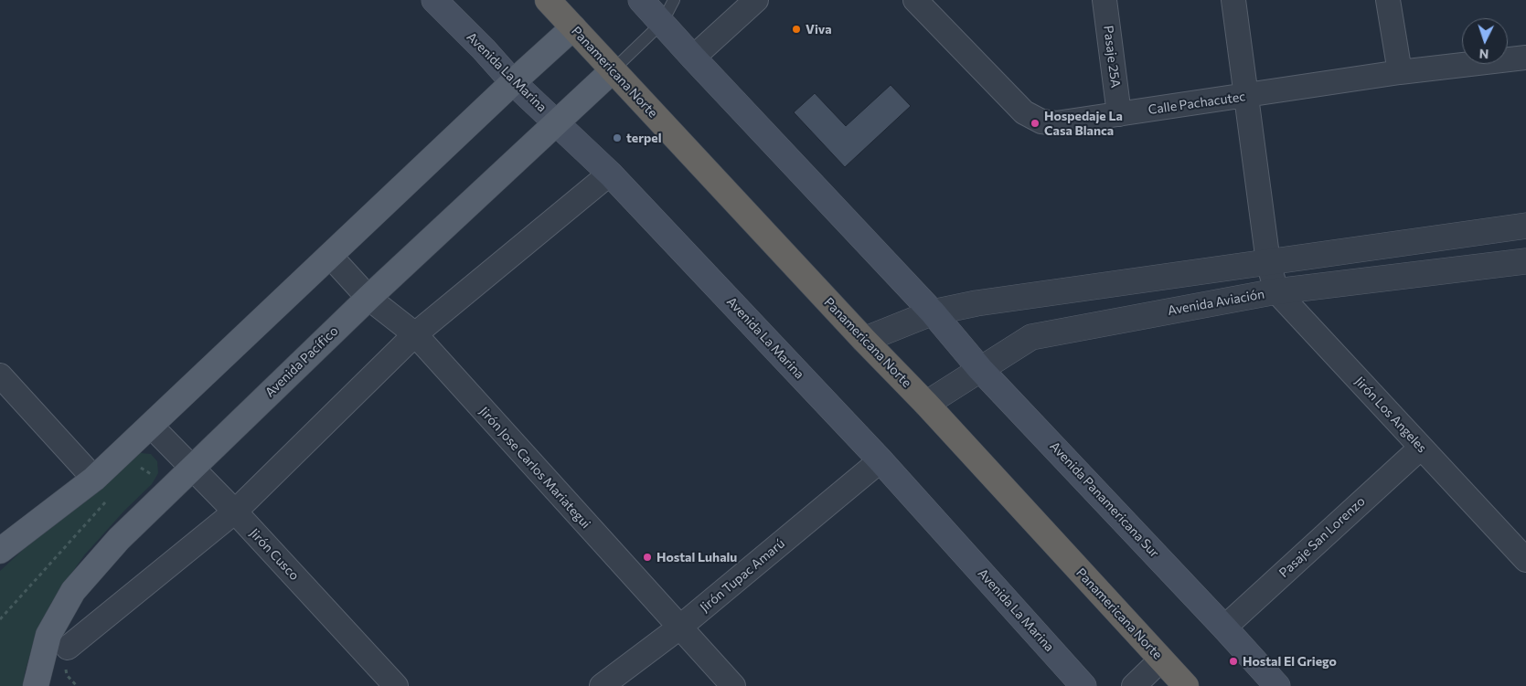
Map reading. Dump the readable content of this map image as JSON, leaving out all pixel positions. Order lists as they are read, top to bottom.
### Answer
{
  "streets": {
    "highway": ["Panamericana Norte"],
    "main road": ["Avenida La Marina", "Avenida Pacífico", "Avenida Panamericana Sur"],
    "street": [
      "Pasaje 25A",
      "Calle Pachacutec",
      "Avenida Aviación",
      "Jirón Los Angeles",
      "Jirón Jose Carlos Mariategui",
      "Pasaje San Lorenzo",
      "Jirón Cusco",
      "Jirón Tupac Amarú"
    ]
  },
  "crossings": [
    ["Pasaje 25A", "Calle Pachacutec"],
    ["Avenida La Marina", "Avenida Pacífico"],
    ["Avenida La Marina", "Jirón Tupac Amarú"],
    ["Panamericana Norte", "Avenida Aviación"],
    ["Panamericana Norte", "Avenida Pacífico"],
    ["Calle Pachacutec", "Jirón Los Angeles"],
    ["Avenida Aviación", "Jirón Los Angeles"],
    ["Avenida Aviación", "Avenida Panamericana Sur"],
    ["Avenida Pacífico", "Jirón Jose Carlos Mariategui"],
    ["Avenida Pacífico", "Jirón Cusco"],
    ["Jirón Los Angeles", "Pasaje San Lorenzo"],
    ["Jirón Jose Carlos Mariategui", "Jirón Tupac Amarú"],
    ["Avenida Panamericana Sur", "Pasaje San Lorenzo"]
  ],
  "places": [
    "Viva",
    "Hospedaje La Casa Blanca",
    "terpel",
    "Hostal Luhalu",
    "Hostal El Griego"
  ],
  "north": "bottom"
}
